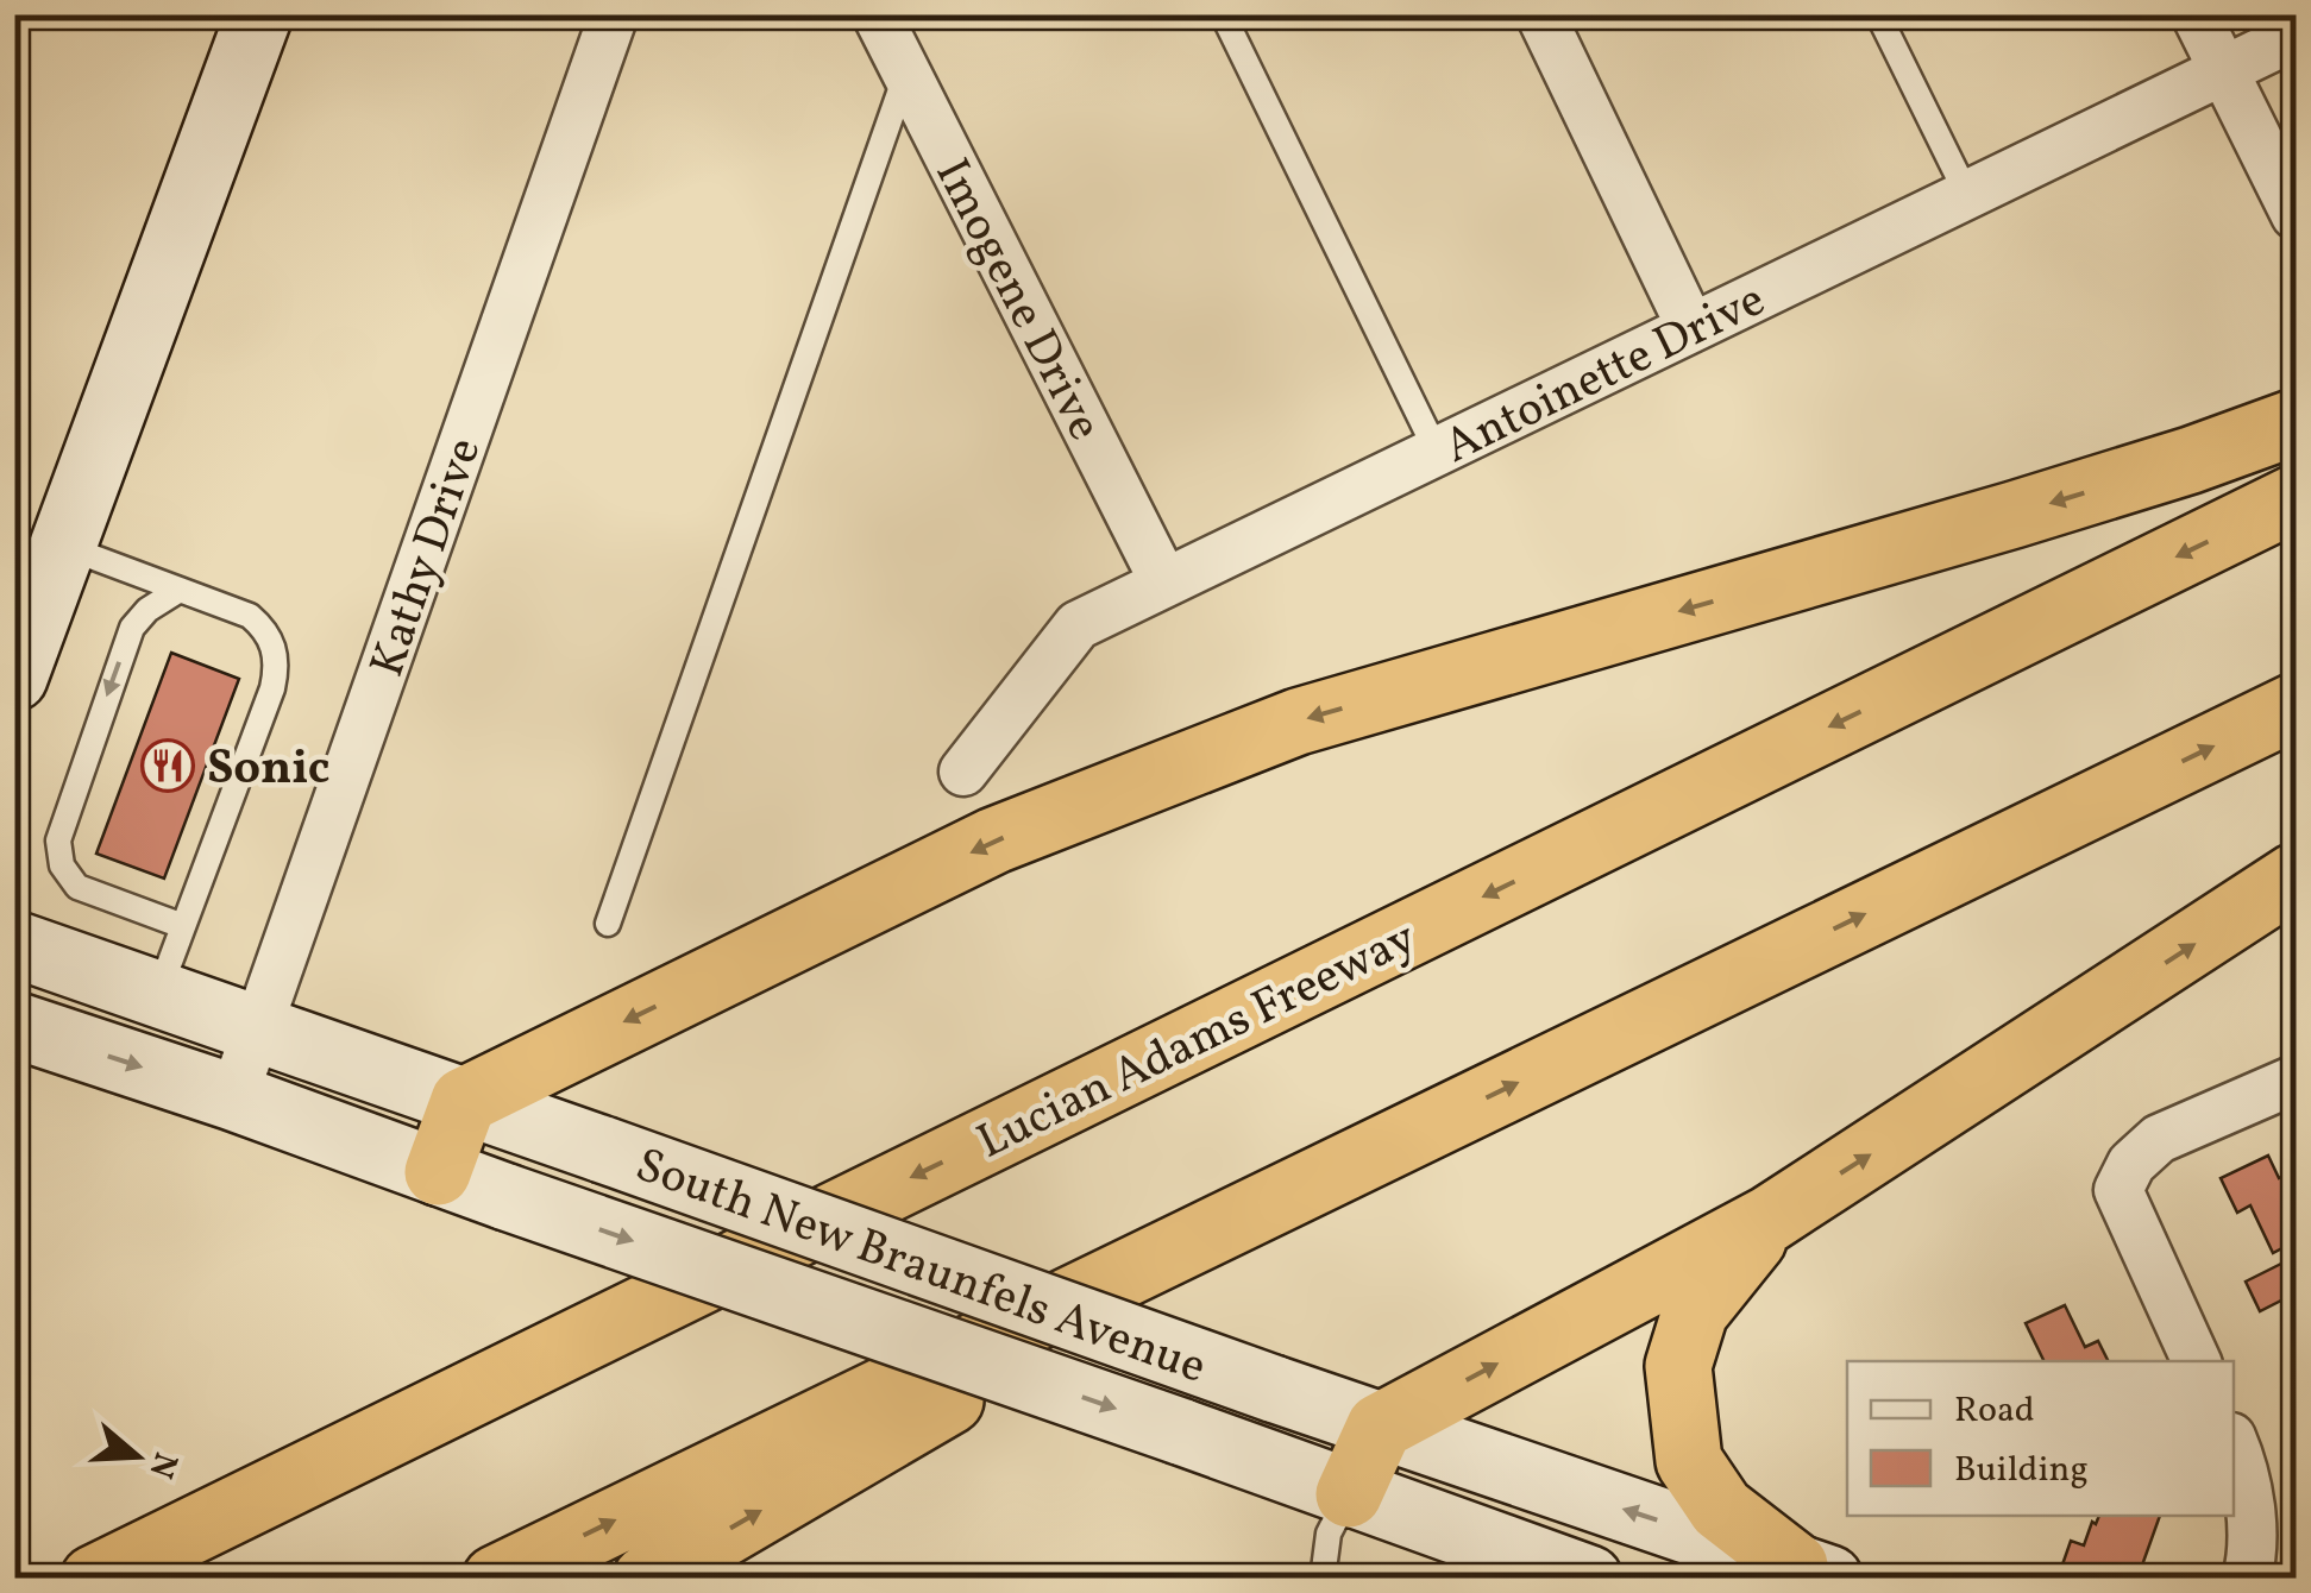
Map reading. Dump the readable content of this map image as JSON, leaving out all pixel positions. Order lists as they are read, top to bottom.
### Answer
{
  "streets": {
    "highway": ["Lucian Adams Freeway"],
    "main road": ["South New Braunfels Avenue"],
    "street": ["Imogene Drive", "Antoinette Drive", "Kathy Drive"]
  },
  "crossings": [
    ["Imogene Drive", "Antoinette Drive"],
    ["Kathy Drive", "South New Braunfels Avenue"]
  ],
  "places": {
    "restaurant": ["Sonic"]
  },
  "legend": ["Road", "Building"],
  "north": "right"
}
